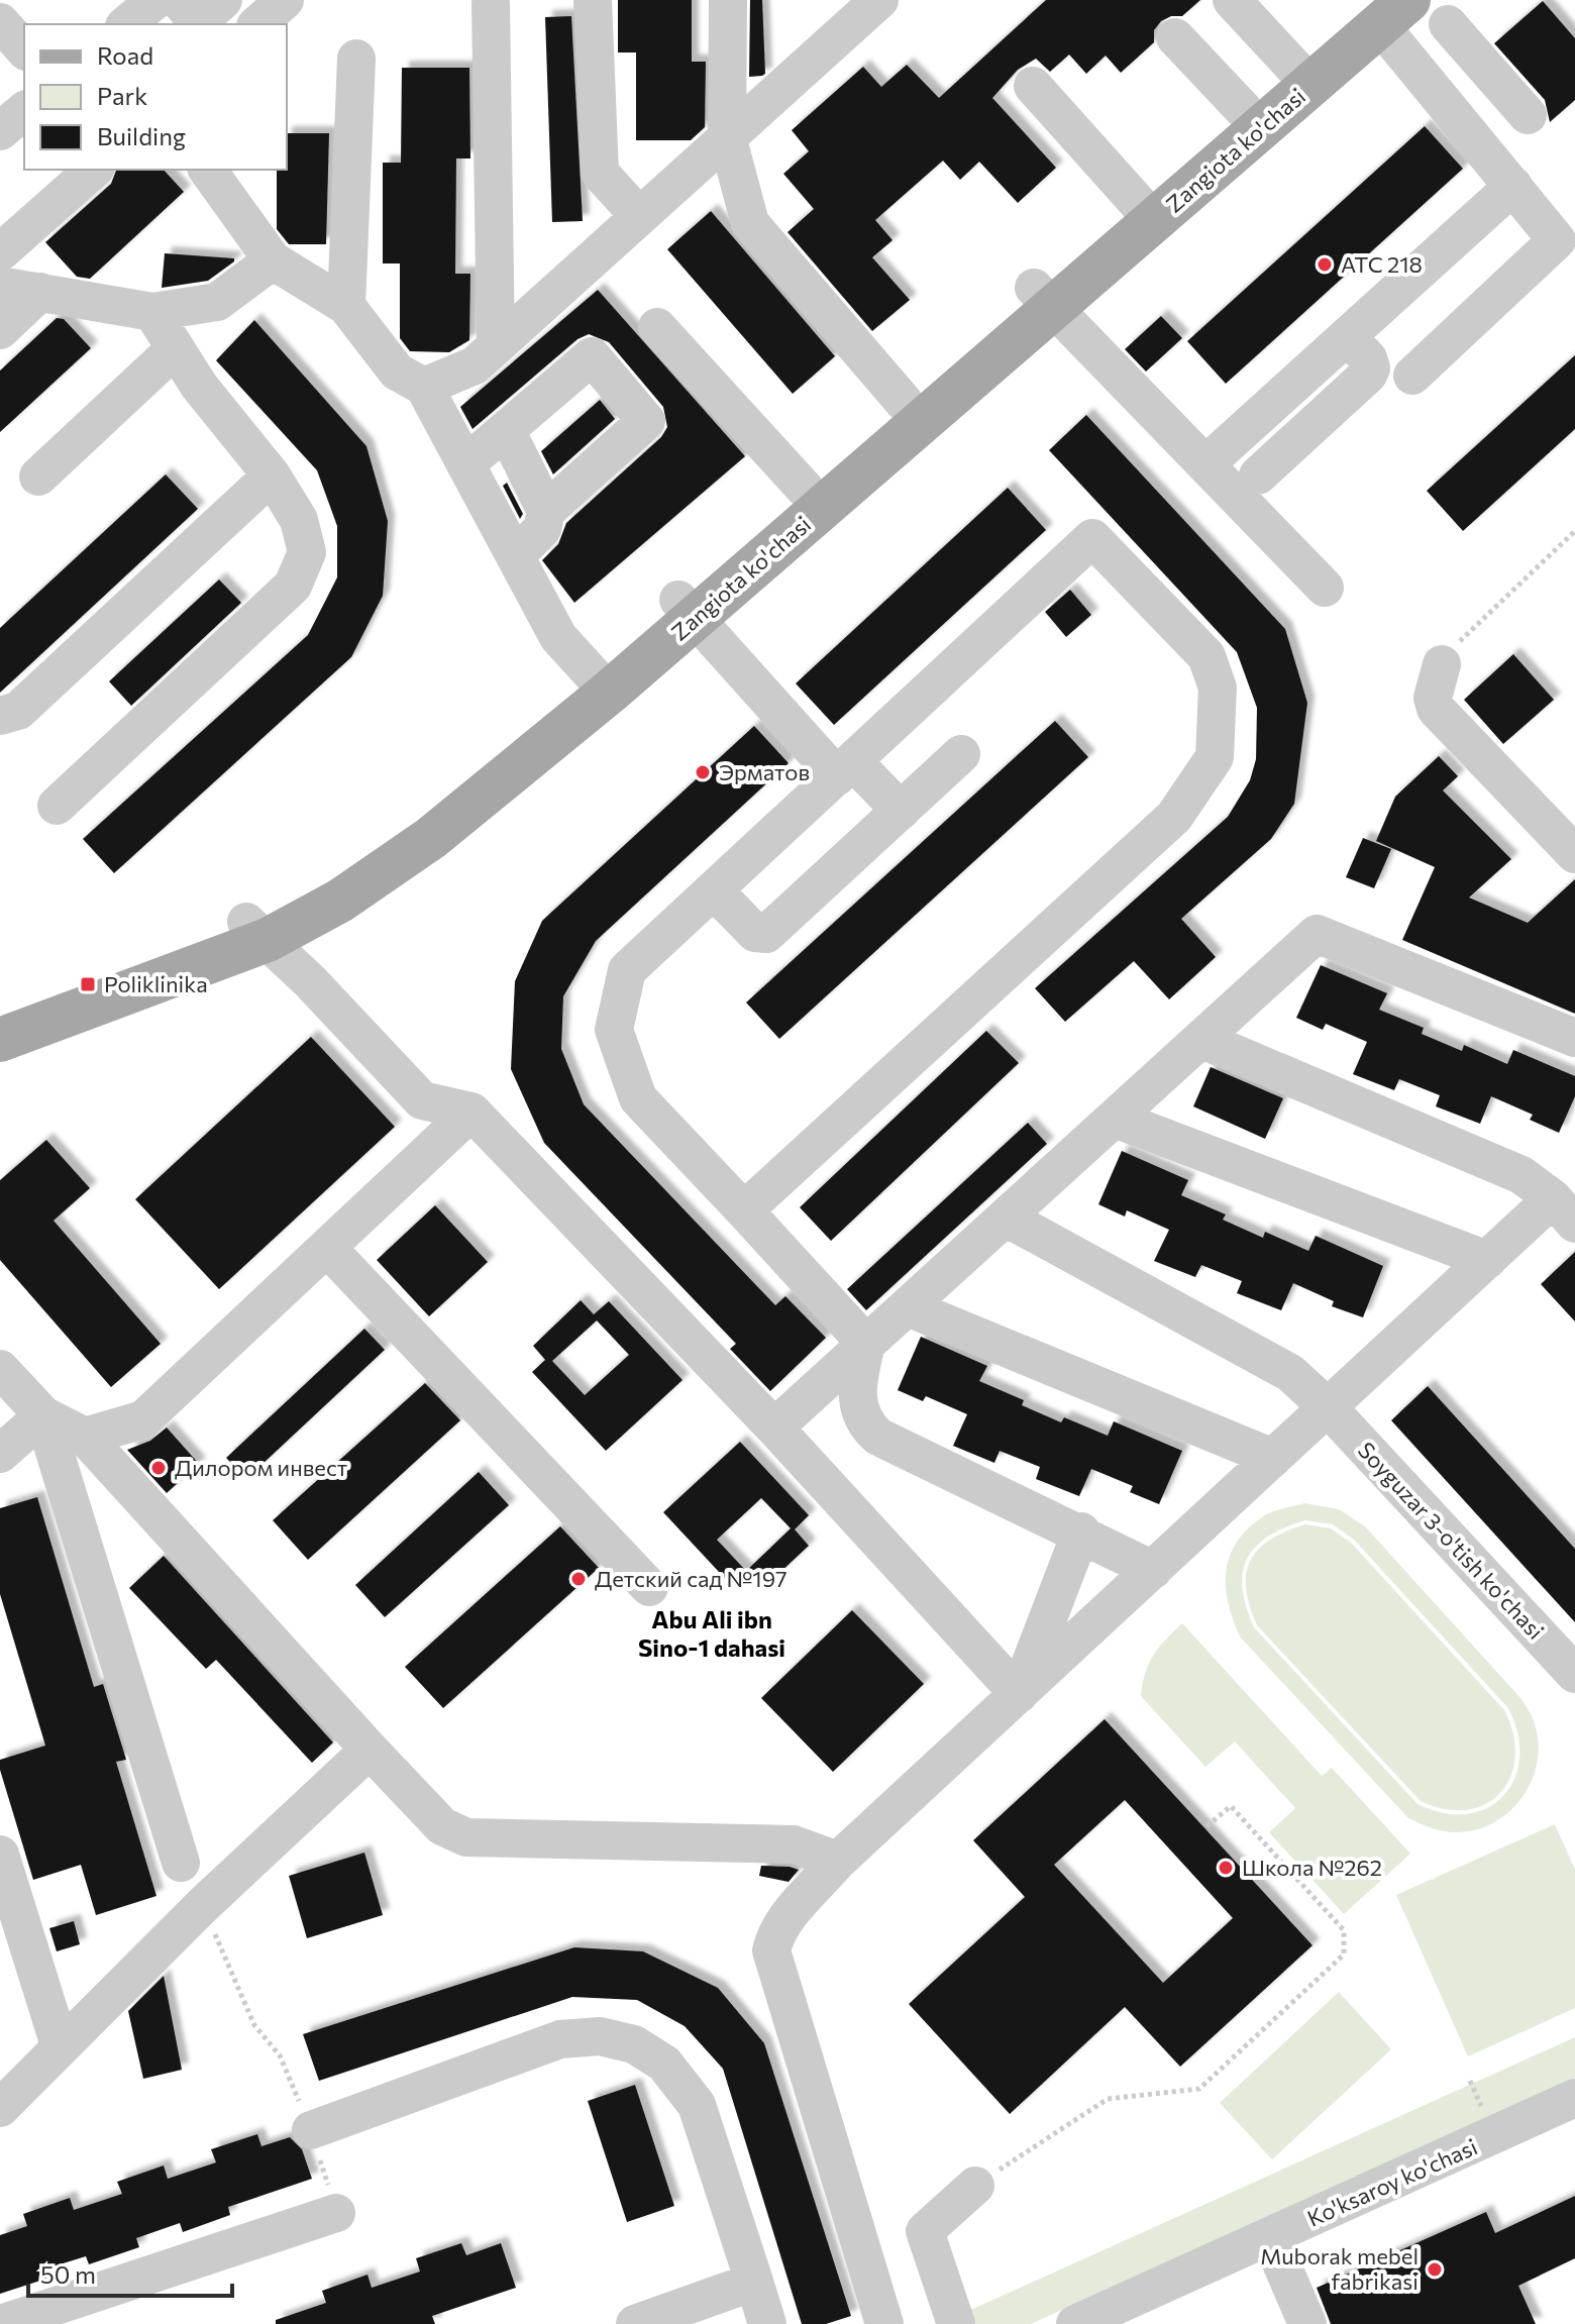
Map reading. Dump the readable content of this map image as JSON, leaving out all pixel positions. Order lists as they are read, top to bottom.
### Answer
{
  "streets": {
    "main road": ["Zangiota ko'chasi"],
    "street": ["Soyguzar 3-o'tish ko'chasi", "Ko'ksaroy ko'chasi"]
  },
  "districts": ["Abu Ali ibn Sino-1 dahasi"],
  "places": {
    "other": [
      "АТС 218",
      "Эрматов",
      "Дилором инвест",
      "Детский сад №197",
      "Школа №262",
      "Muborak mebel fabrikasi"
    ],
    "transit": ["Poliklinika"]
  },
  "legend": ["Road", "Park", "Building"],
  "scale_bar": "50 m"
}
